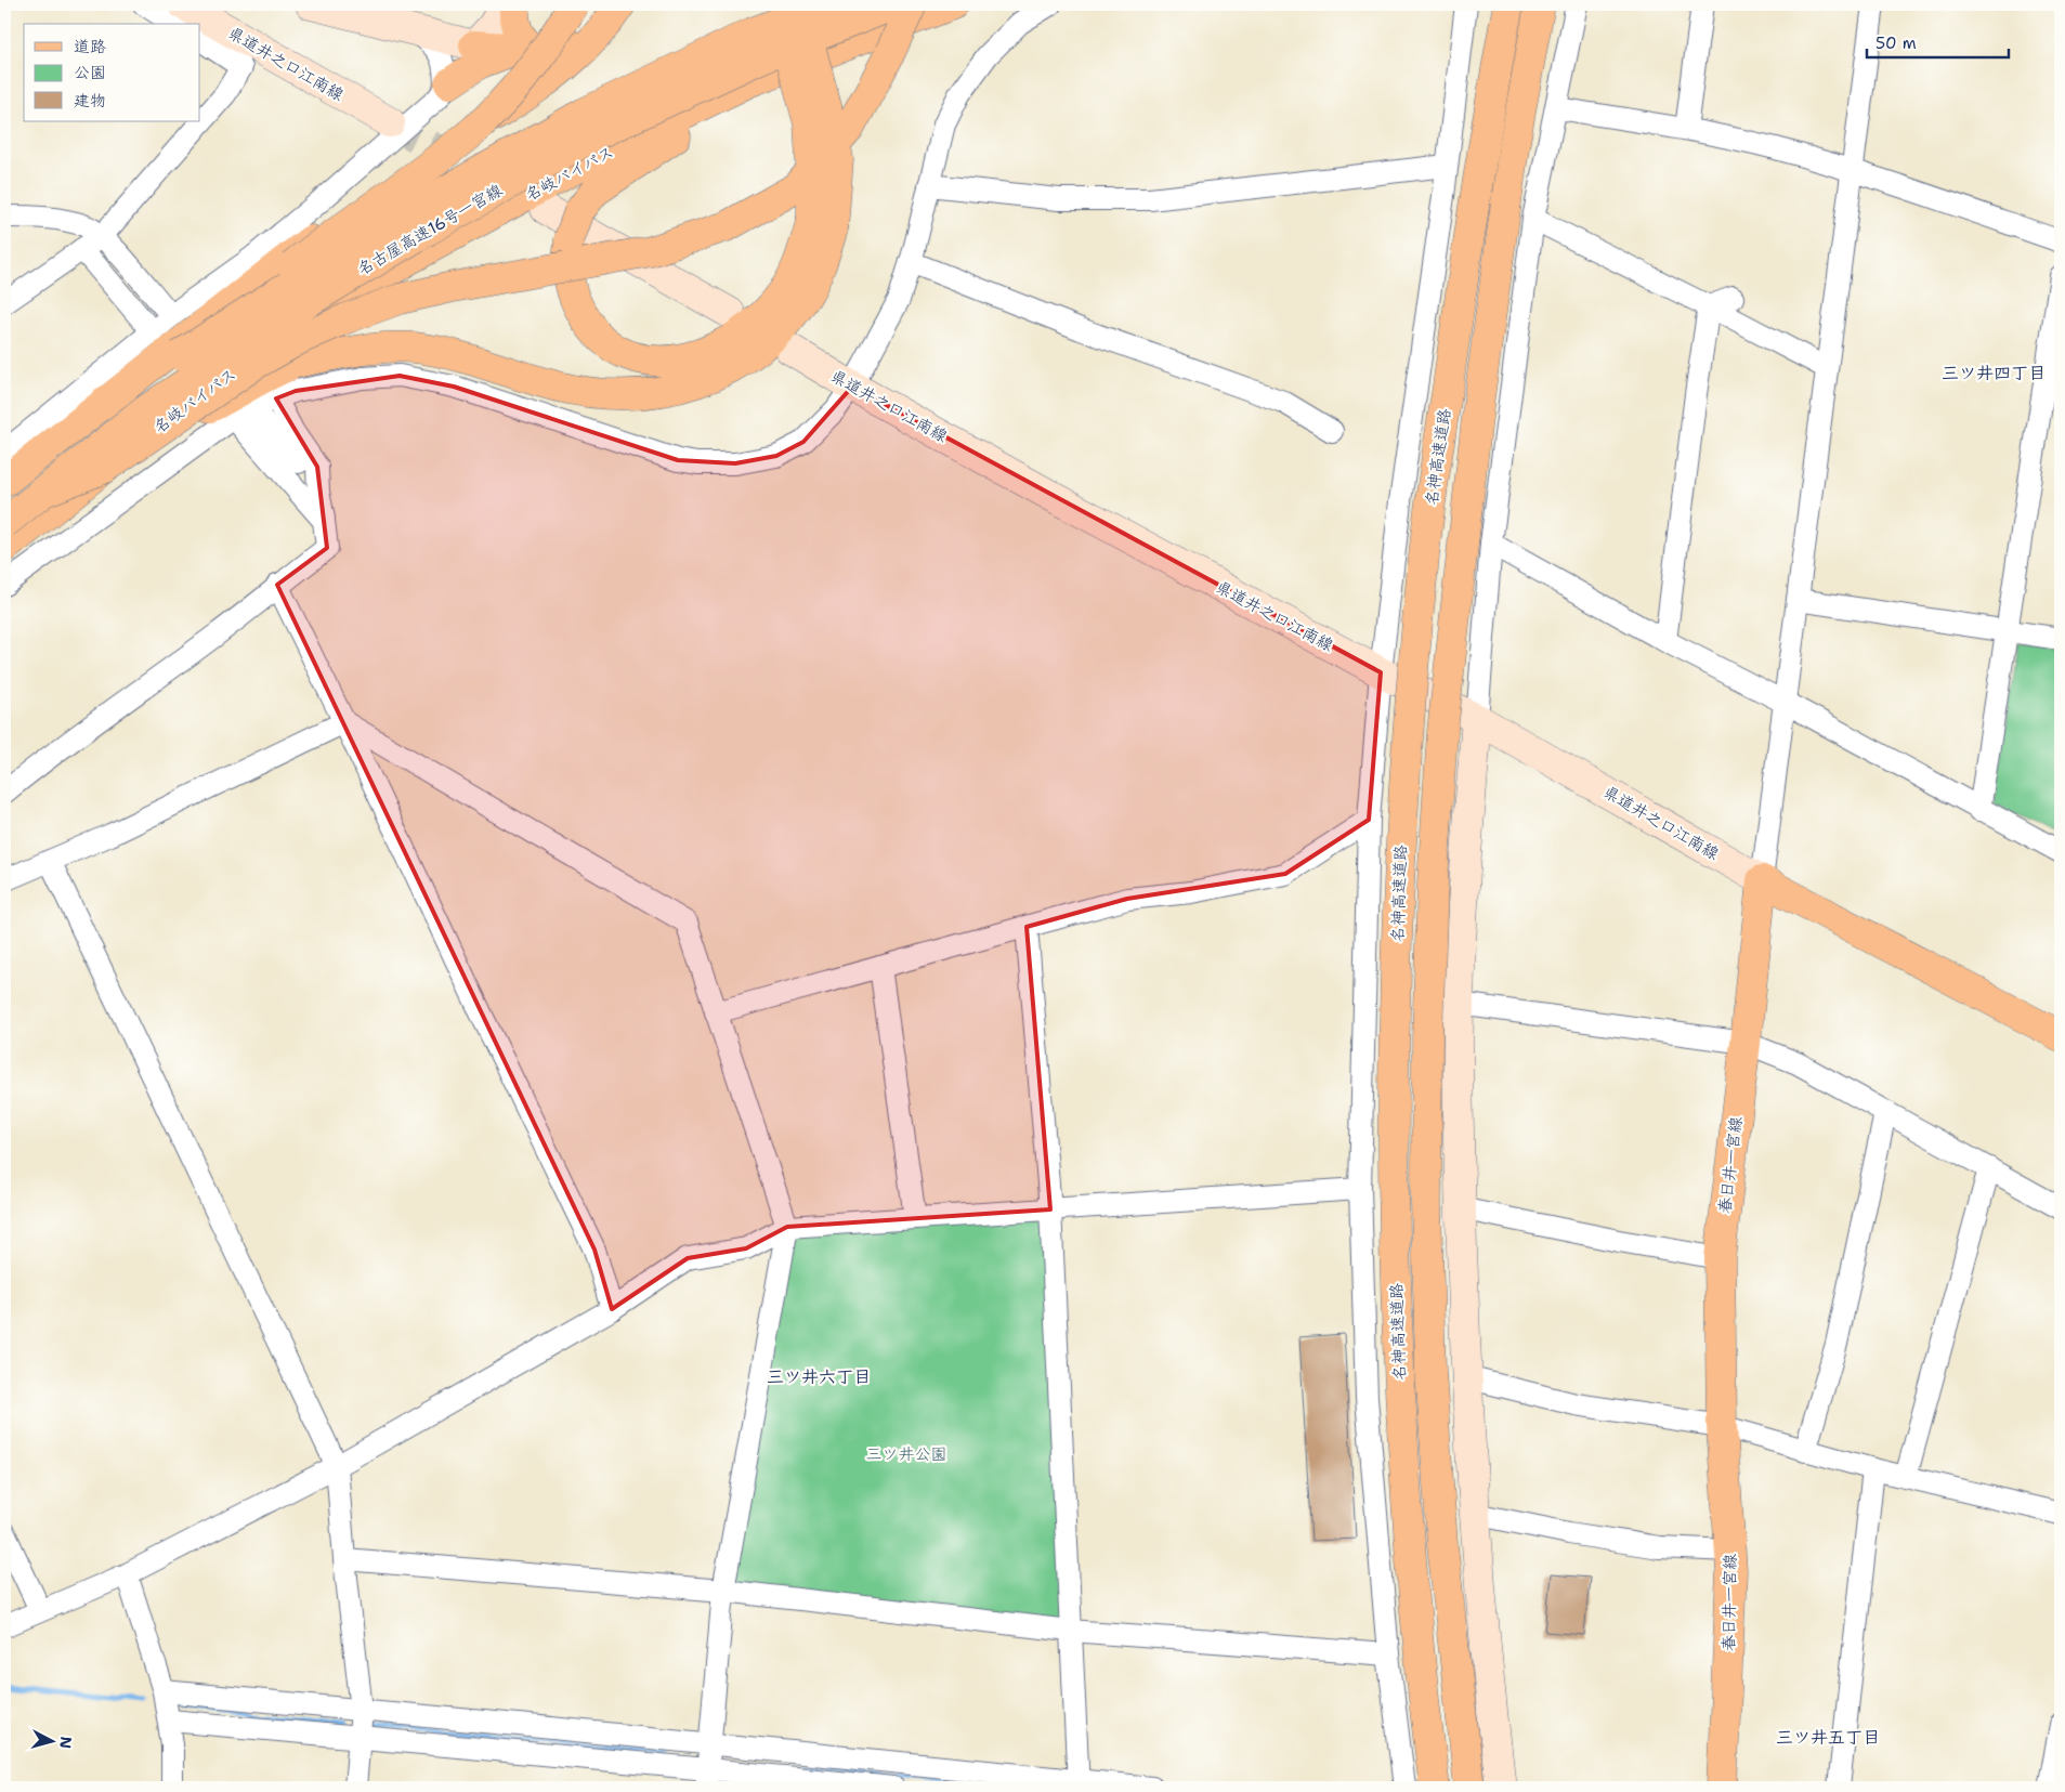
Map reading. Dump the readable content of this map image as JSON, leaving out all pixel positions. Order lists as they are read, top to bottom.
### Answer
{
  "streets": {
    "main road": [
      "県道井之口江南線",
      "名岐バイパス",
      "名古屋高速16号一宮線",
      "名神高速道路",
      "春日井一宮線"
    ]
  },
  "crossings": [
    ["県道井之口江南線", "春日井一宮線"]
  ],
  "districts": ["三ツ井四丁目", "三ツ井六丁目", "三ツ井五丁目"],
  "parks": ["三ツ井公園"],
  "legend": ["道路", "公園", "建物"],
  "scale_bar": "50 m",
  "north": "right"
}
